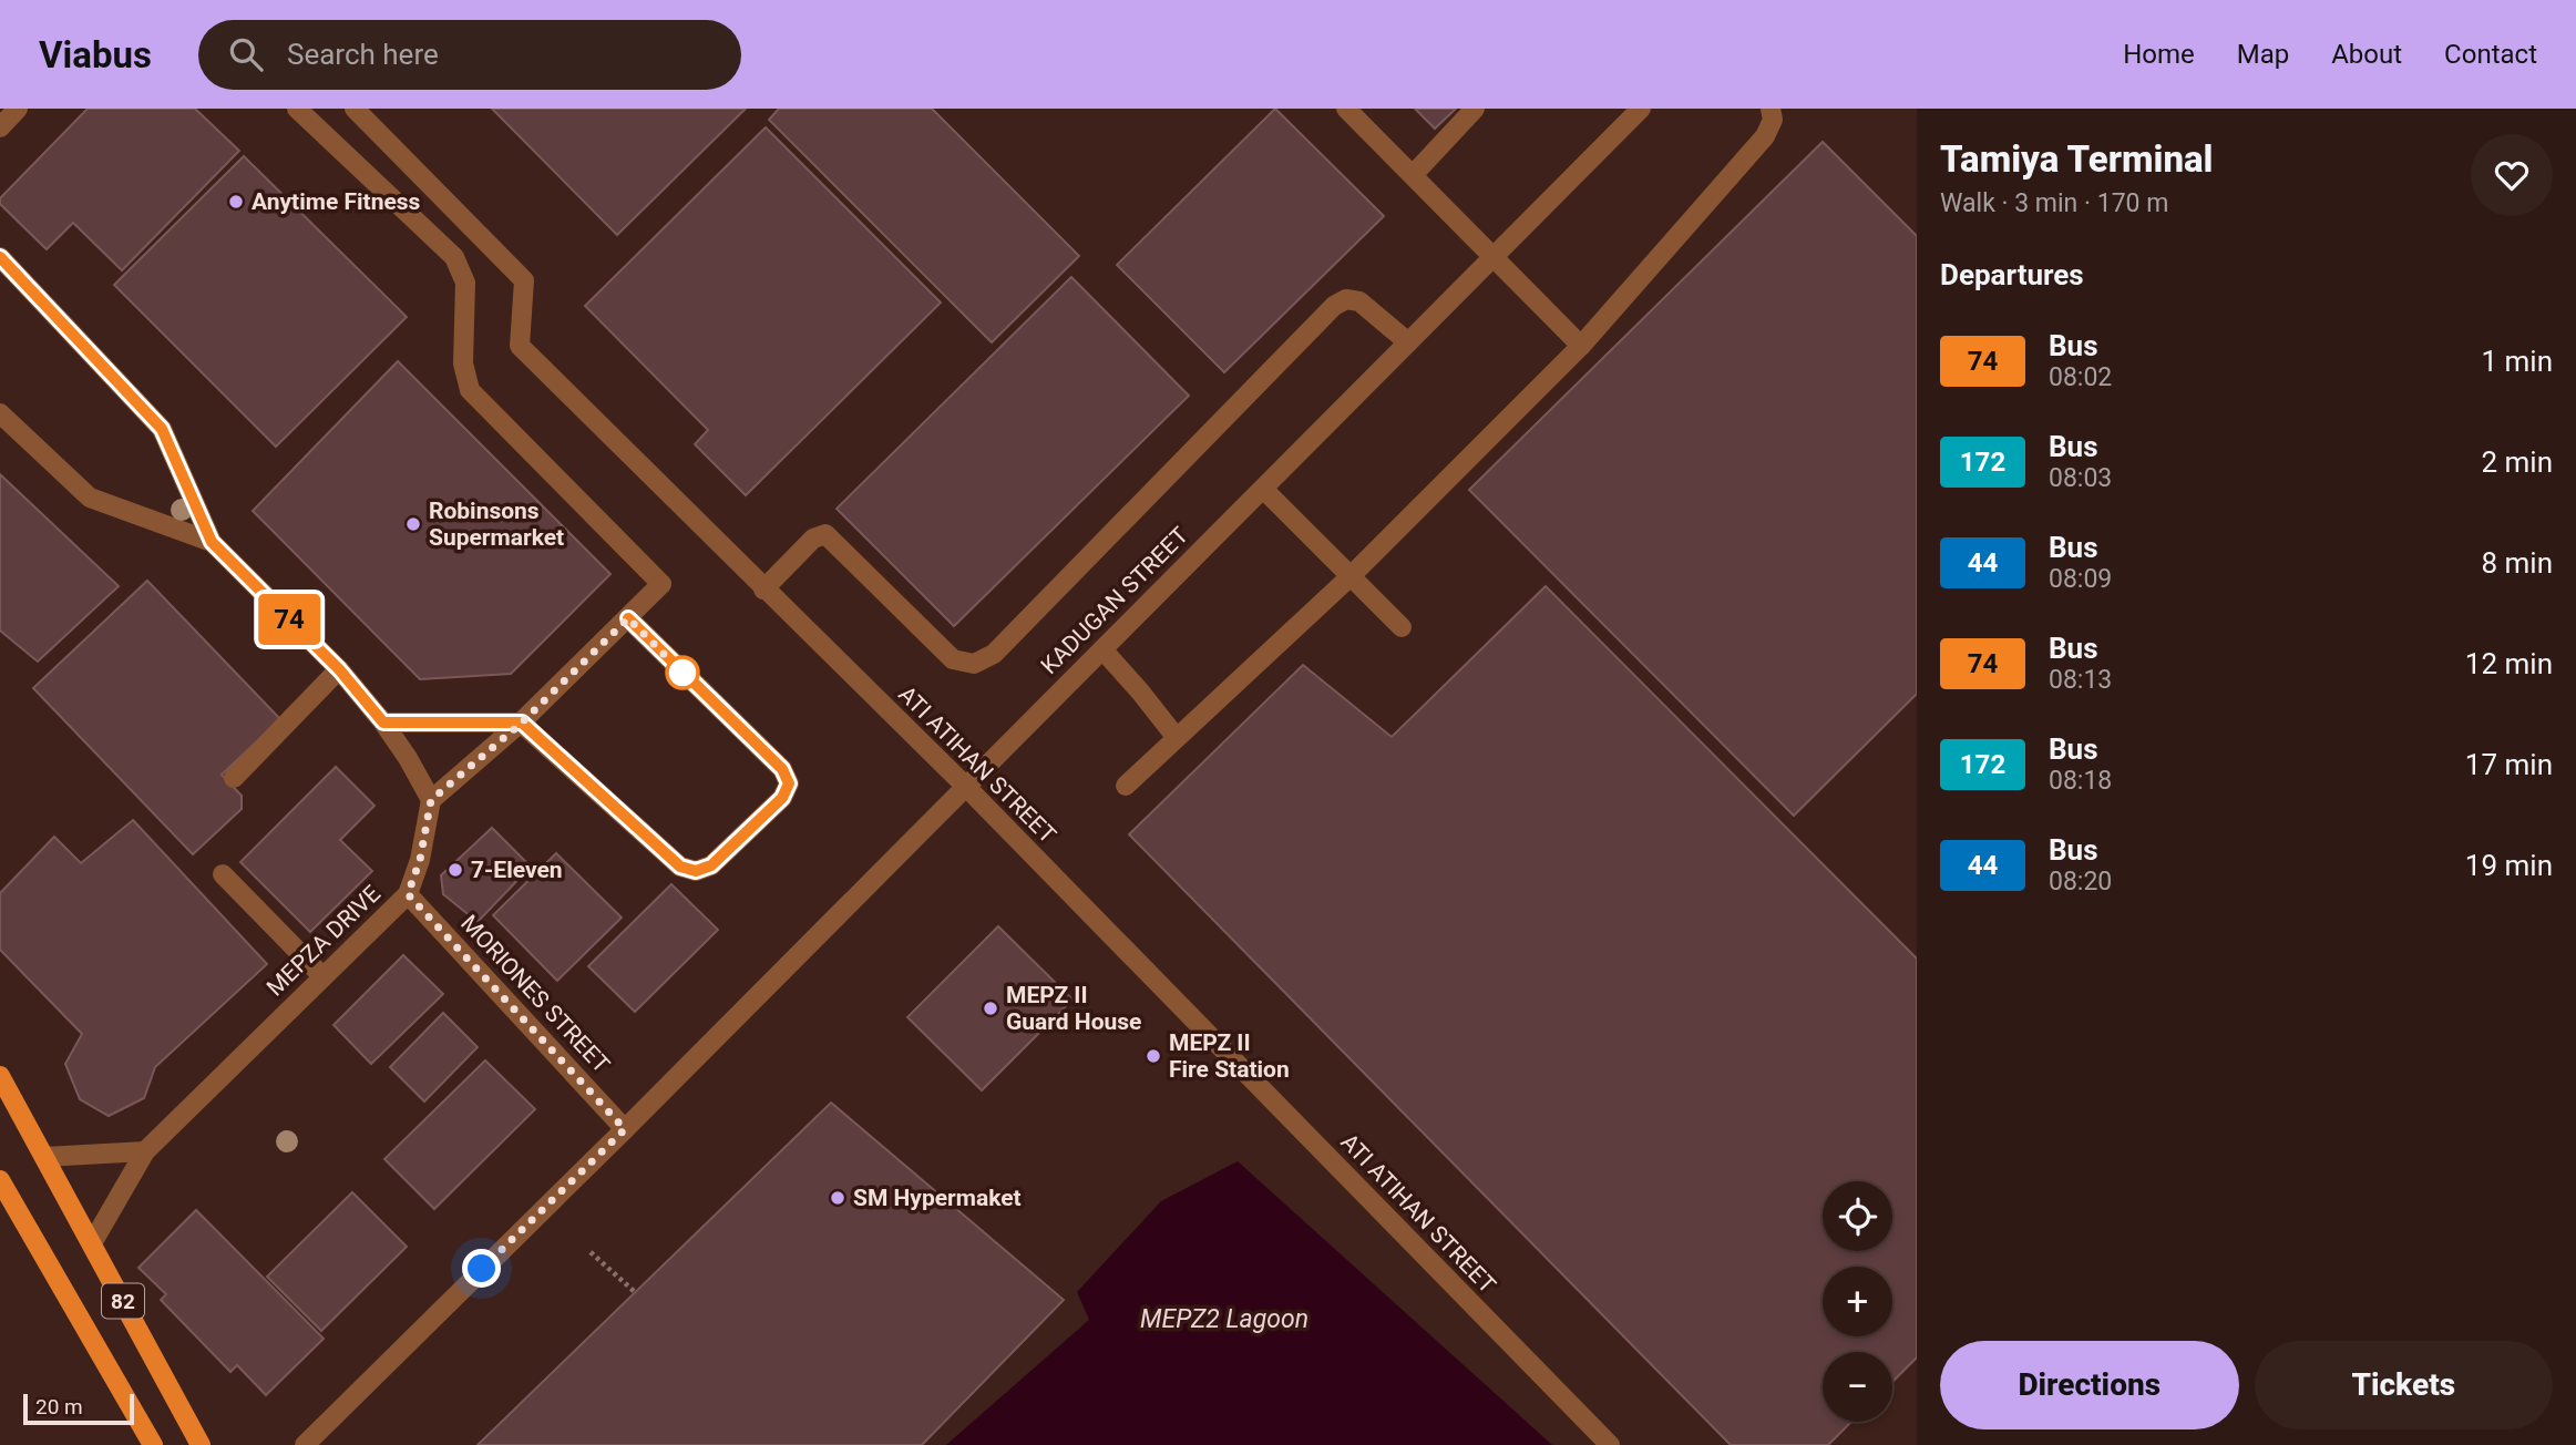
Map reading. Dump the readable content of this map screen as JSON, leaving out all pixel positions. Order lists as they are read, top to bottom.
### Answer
{
  "streets": {
    "main road": ["82"],
    "street": [
      "KADUGAN STREET",
      "ATI ATIHAN STREET",
      "MEPZA DRIVE",
      "MORIONES STREET"
    ]
  },
  "crossings": [
    ["KADUGAN STREET", "ATI ATIHAN STREET"],
    ["KADUGAN STREET", "MORIONES STREET"],
    ["MEPZA DRIVE", "MORIONES STREET"],
    ["MEPZA DRIVE", "82"]
  ],
  "water": ["MEPZ2 Lagoon"],
  "places": [
    "Anytime Fitness",
    "Robinsons Supermarket",
    "7-Eleven",
    "MEPZ II Guard House",
    "MEPZ II Fire Station",
    "SM Hypermaket"
  ],
  "lines": ["bus line 74"],
  "scale_bar": "20 m",
  "page": {
    "header": "Viabus",
    "search": "Search here",
    "nav": [
      "Home",
      "Map",
      "About",
      "Contact"
    ],
    "on_map": "74",
    "heading": [
      ["Tamiya Terminal", "Walk · 3 min · 170 m"],
      "Departures"
    ],
    "list": [
      {
        "mark": "74",
        "name": "Bus",
        "note": "08:02",
        "value": "1 min"
      },
      {
        "mark": "172",
        "name": "Bus",
        "note": "08:03",
        "value": "2 min"
      },
      {
        "mark": "44",
        "name": "Bus",
        "note": "08:09",
        "value": "8 min"
      },
      {
        "mark": "74",
        "name": "Bus",
        "note": "08:13",
        "value": "12 min"
      },
      {
        "mark": "172",
        "name": "Bus",
        "note": "08:18",
        "value": "17 min"
      },
      {
        "mark": "44",
        "name": "Bus",
        "note": "08:20",
        "value": "19 min"
      }
    ],
    "map_buttons": ["+", "−"],
    "buttons": ["Directions", "Tickets"],
    "scale": "20 m"
  }
}
